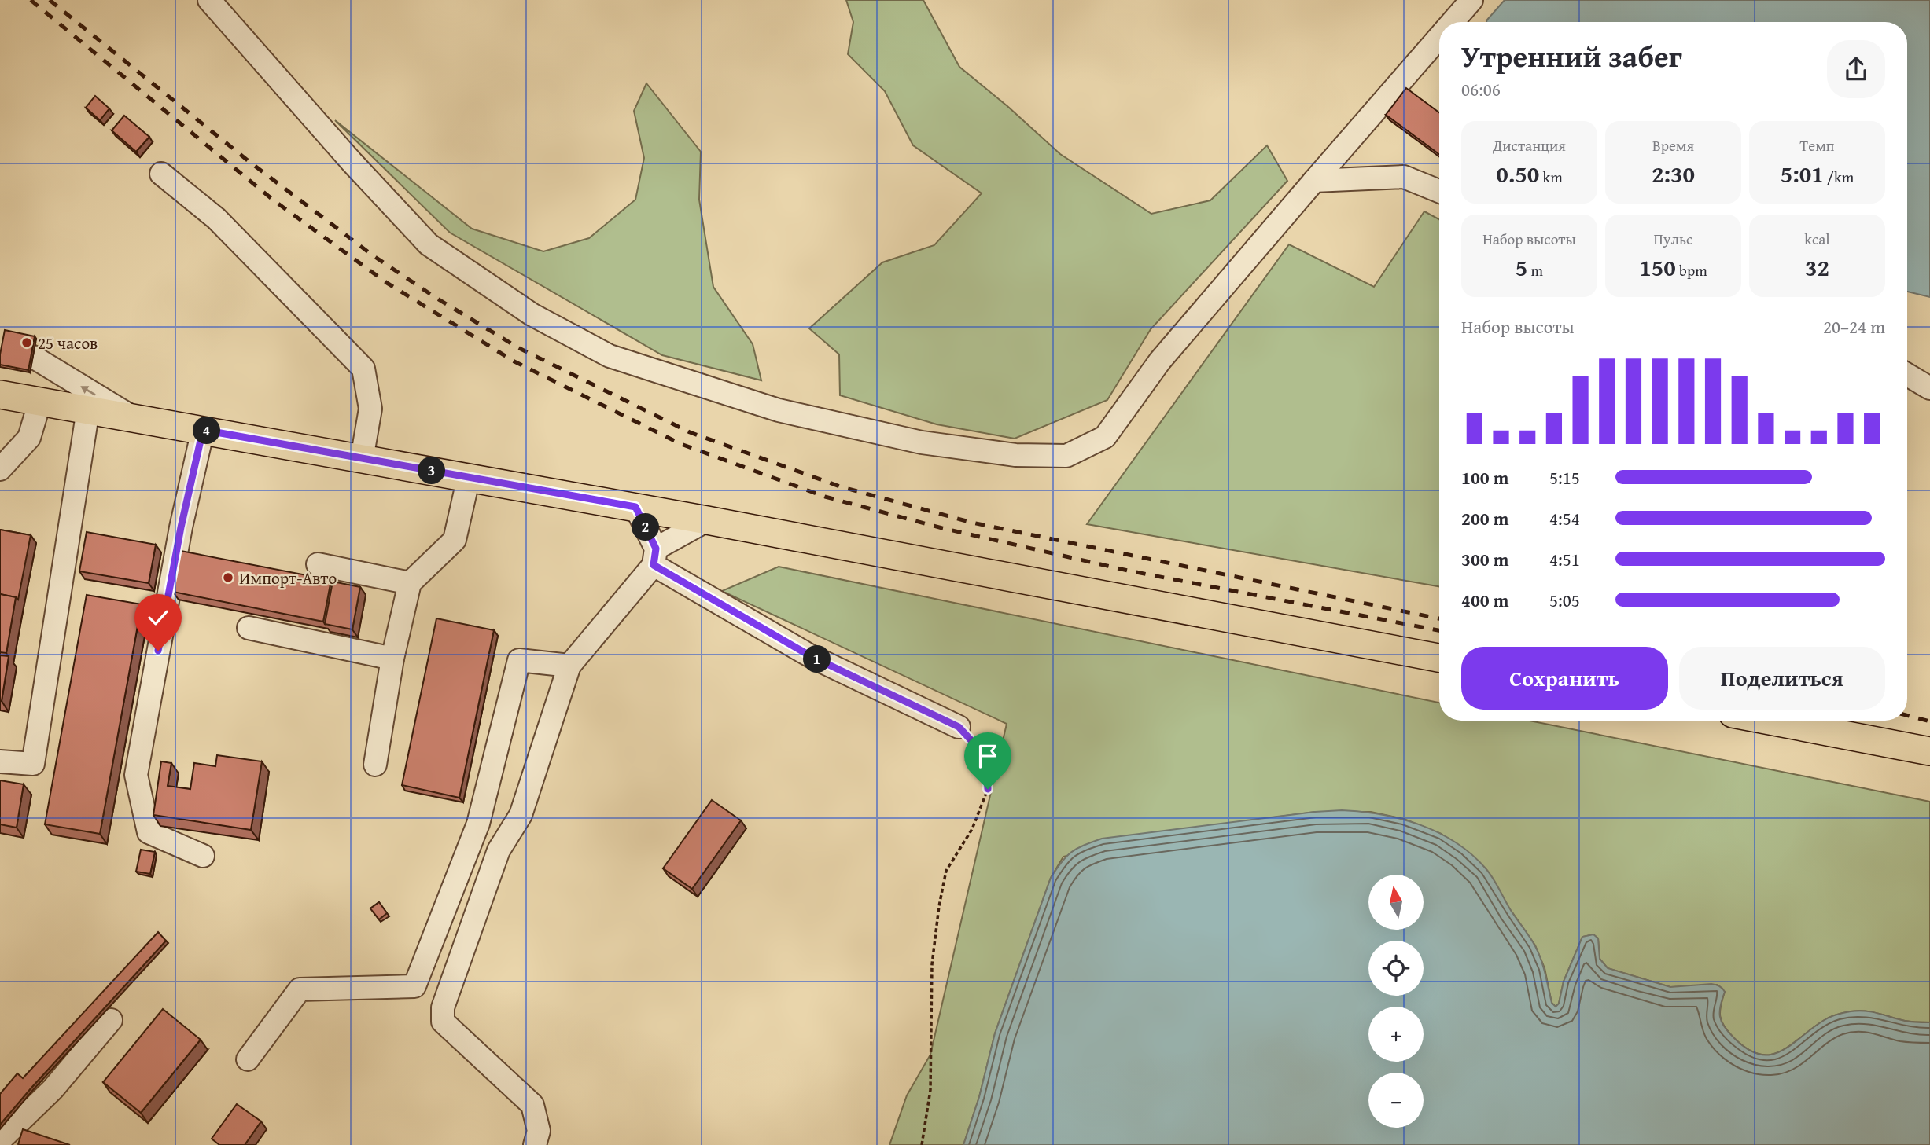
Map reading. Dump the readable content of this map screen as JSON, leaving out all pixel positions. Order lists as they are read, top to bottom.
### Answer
{
  "places": ["25 часов", "Импорт-Авто"],
  "north": "top",
  "page": {
    "heading": ["Утренний забег", "06:06"],
    "stats": [
      ["Дистанция", "0.50 km"],
      ["Время", "2:30"],
      ["Темп", "5:01 /km"],
      ["Набор высоты", "5 m"],
      ["Пульс", "150 bpm"],
      ["kcal", "32"]
    ],
    "chart": ["Набор высоты", "20–24 m"],
    "pins": [
      "4",
      "3",
      "2",
      "1"
    ],
    "list": [
      {
        "name": "100 m",
        "note": "5:15"
      },
      {
        "name": "200 m",
        "note": "4:54"
      },
      {
        "name": "300 m",
        "note": "4:51"
      },
      {
        "name": "400 m",
        "note": "5:05"
      }
    ],
    "buttons": ["Сохранить", "Поделиться"],
    "map_buttons": ["+", "−"]
  }
}
